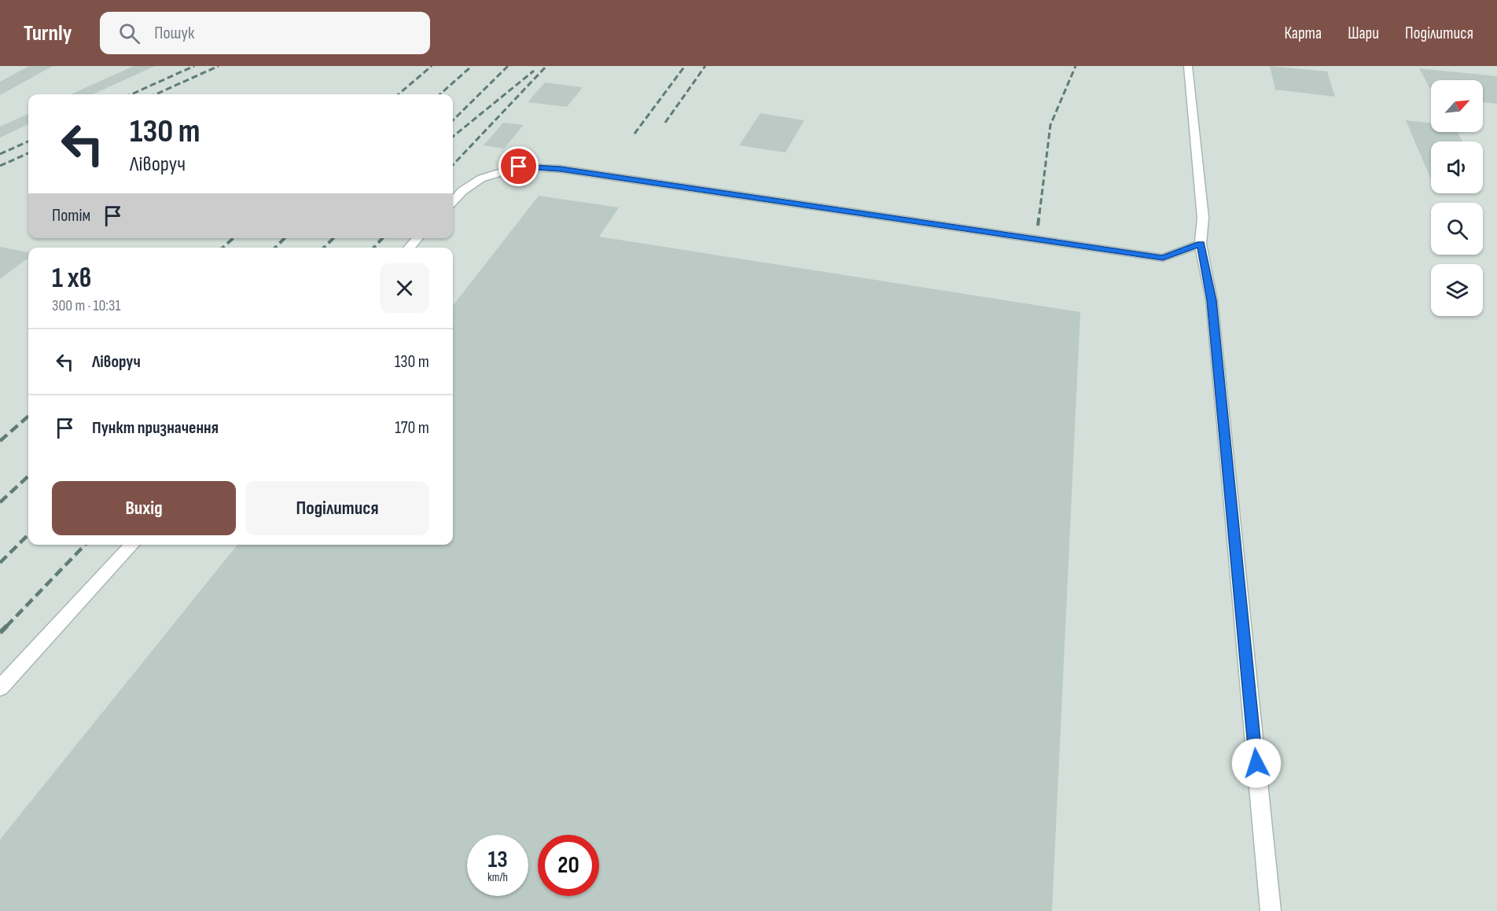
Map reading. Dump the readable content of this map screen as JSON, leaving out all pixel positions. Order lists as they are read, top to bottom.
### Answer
{
  "north": "top right",
  "page": {
    "header": "Turnly",
    "search": "Пошук",
    "nav": ["Карта", "Шари", "Поділитися"],
    "turn": ["130 m", "Ліворуч"],
    "then": "Потім",
    "heading": ["1 хв", "300 m · 10:31"],
    "list": [
      {
        "name": "Ліворуч",
        "value": "130 m"
      },
      {
        "name": "Пункт призначення",
        "value": "170 m"
      }
    ],
    "buttons": ["Вихід", "Поділитися"],
    "speed": "13 km/h",
    "limit": "20"
  }
}
